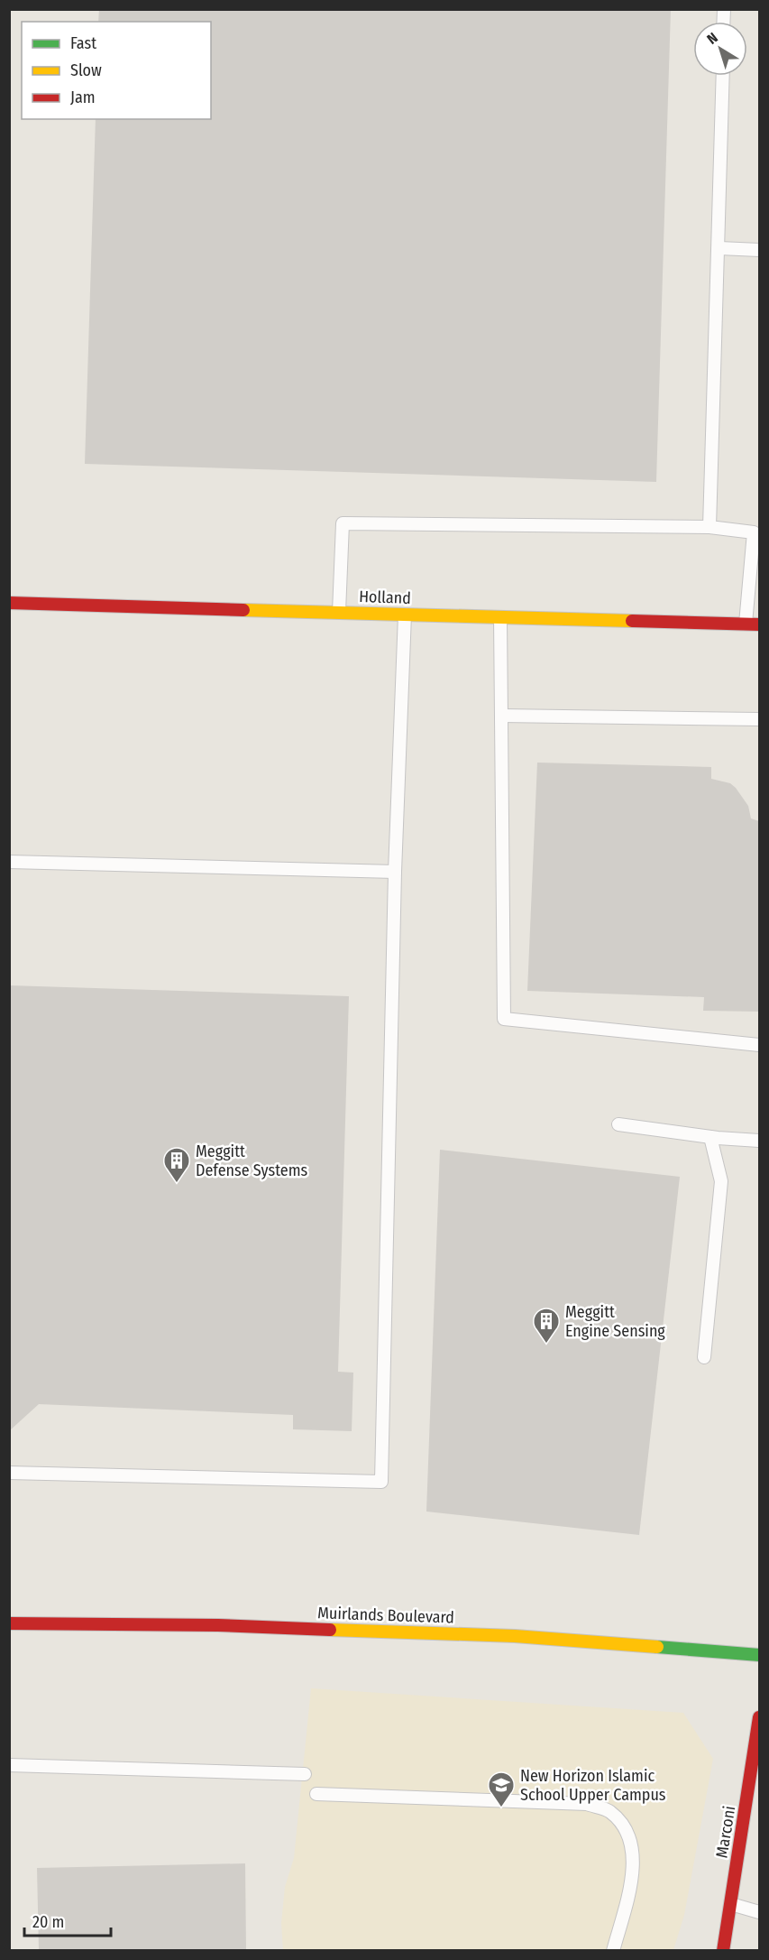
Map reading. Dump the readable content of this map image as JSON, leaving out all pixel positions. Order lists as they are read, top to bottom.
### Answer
{
  "streets": {
    "street": ["Holland", "Muirlands Boulevard", "Marconi"]
  },
  "places": {
    "building": ["Meggitt Defense Systems", "Meggitt Engine Sensing"],
    "school or university": ["New Horizon Islamic School Upper Campus"]
  },
  "legend": ["Fast", "Slow", "Jam"],
  "scale_bar": "20 m",
  "north": "top left"
}
